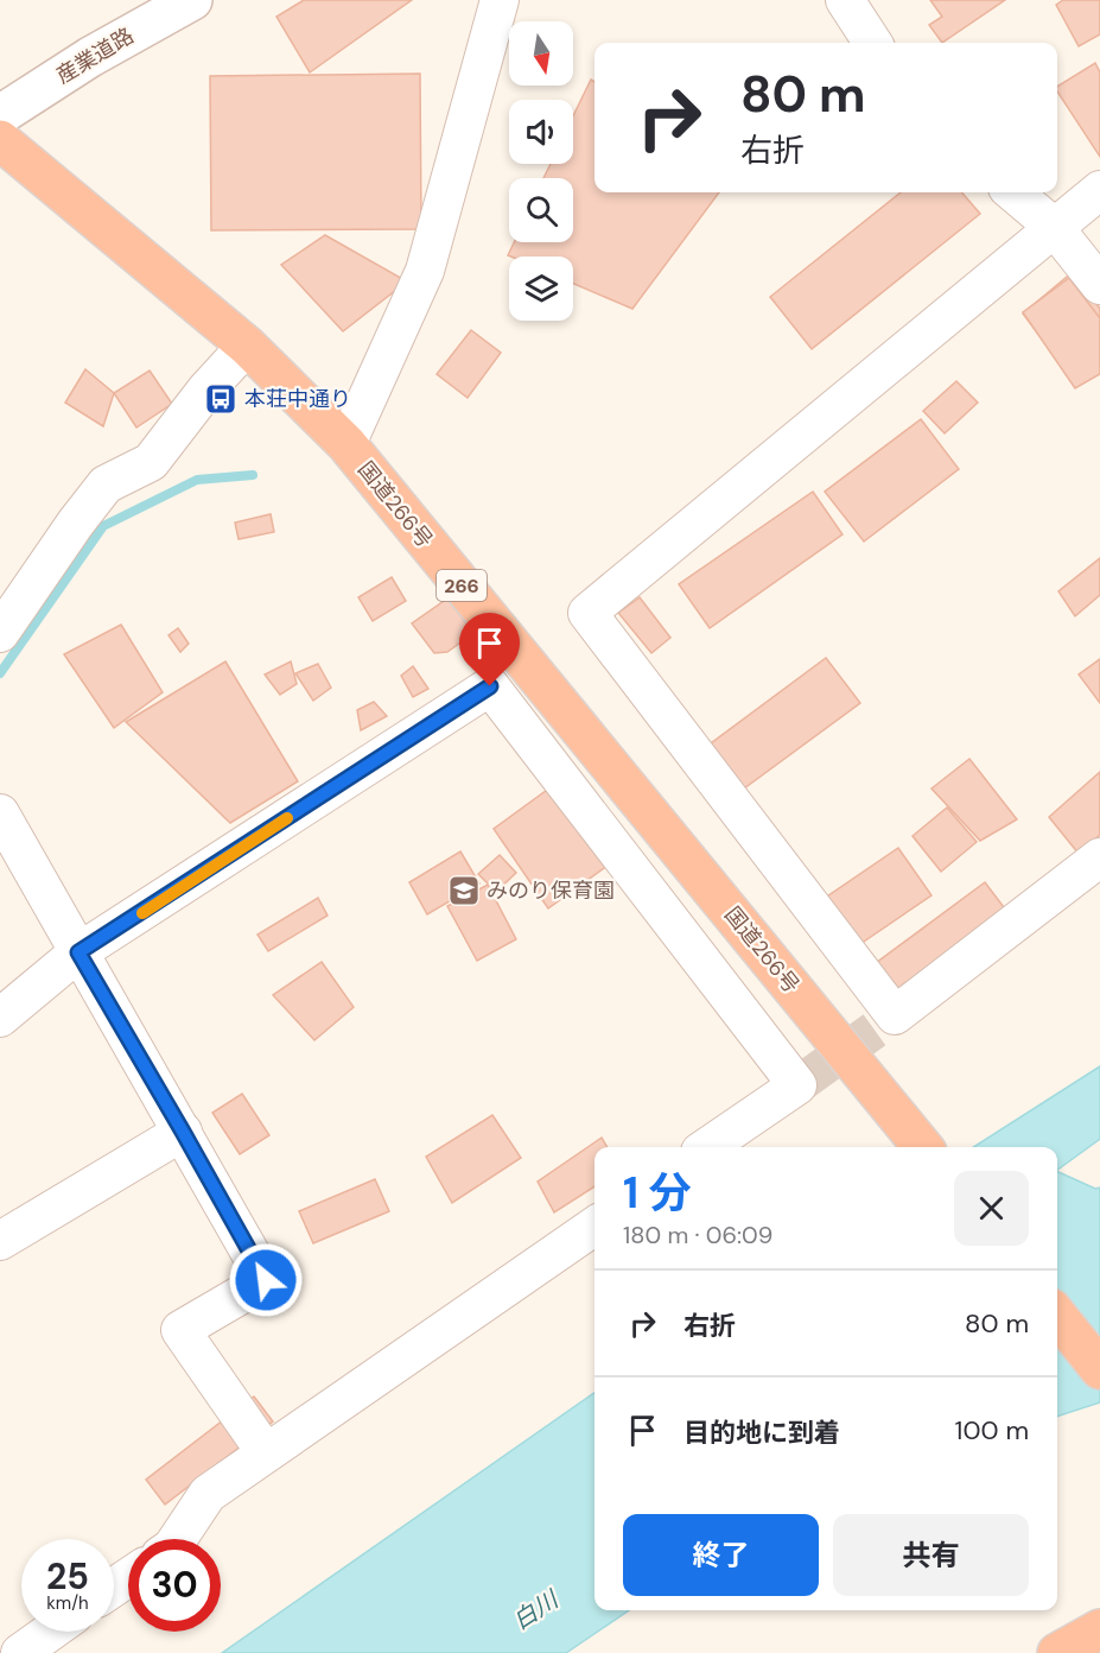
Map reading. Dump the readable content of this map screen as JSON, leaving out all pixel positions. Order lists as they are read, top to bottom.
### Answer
{
  "streets": {
    "highway": ["国道266号", "266"],
    "street": ["産業道路"]
  },
  "water": ["白川"],
  "places": {
    "bus stop": ["本荘中通り"],
    "school or university": ["みのり保育園"]
  },
  "north": "bottom",
  "page": {
    "turn": ["80 m", "右折"],
    "heading": ["1 分", "180 m · 06:09"],
    "list": [
      {
        "name": "右折",
        "value": "80 m"
      },
      {
        "name": "目的地に到着",
        "value": "100 m"
      }
    ],
    "buttons": ["終了", "共有"],
    "speed": "25 km/h",
    "limit": "30"
  }
}
